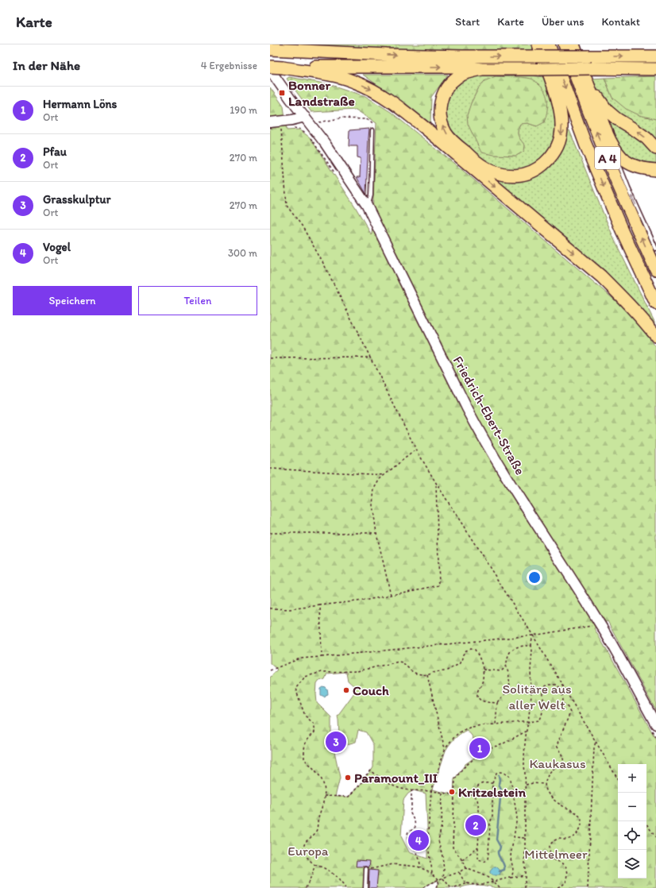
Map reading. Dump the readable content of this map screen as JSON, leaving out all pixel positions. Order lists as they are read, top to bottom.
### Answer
{
  "streets": {
    "highway": ["A 4"],
    "main road": ["Friedrich-Ebert-Straße"]
  },
  "parks": [
    "Solitäre aus aller Welt",
    "Kaukasus",
    "Europa",
    "Mittelmeer"
  ],
  "places": {
    "transit": ["Bonner Landstraße"],
    "other": ["Couch", "Paramount_III", "Kritzelstein"]
  },
  "page": {
    "header": "Karte",
    "nav": [
      "Start",
      "Karte",
      "Über uns",
      "Kontakt"
    ],
    "heading": ["In der Nähe", "4 Ergebnisse"],
    "list": [
      {
        "mark": "1",
        "name": "Hermann Löns",
        "note": "Ort",
        "value": "190 m"
      },
      {
        "mark": "2",
        "name": "Pfau",
        "note": "Ort",
        "value": "270 m"
      },
      {
        "mark": "3",
        "name": "Grasskulptur",
        "note": "Ort",
        "value": "270 m"
      },
      {
        "mark": "4",
        "name": "Vogel",
        "note": "Ort",
        "value": "300 m"
      }
    ],
    "buttons": ["Speichern", "Teilen"],
    "pins": [
      "3",
      "1",
      "2",
      "4"
    ],
    "map_buttons": ["+", "−"]
  }
}
